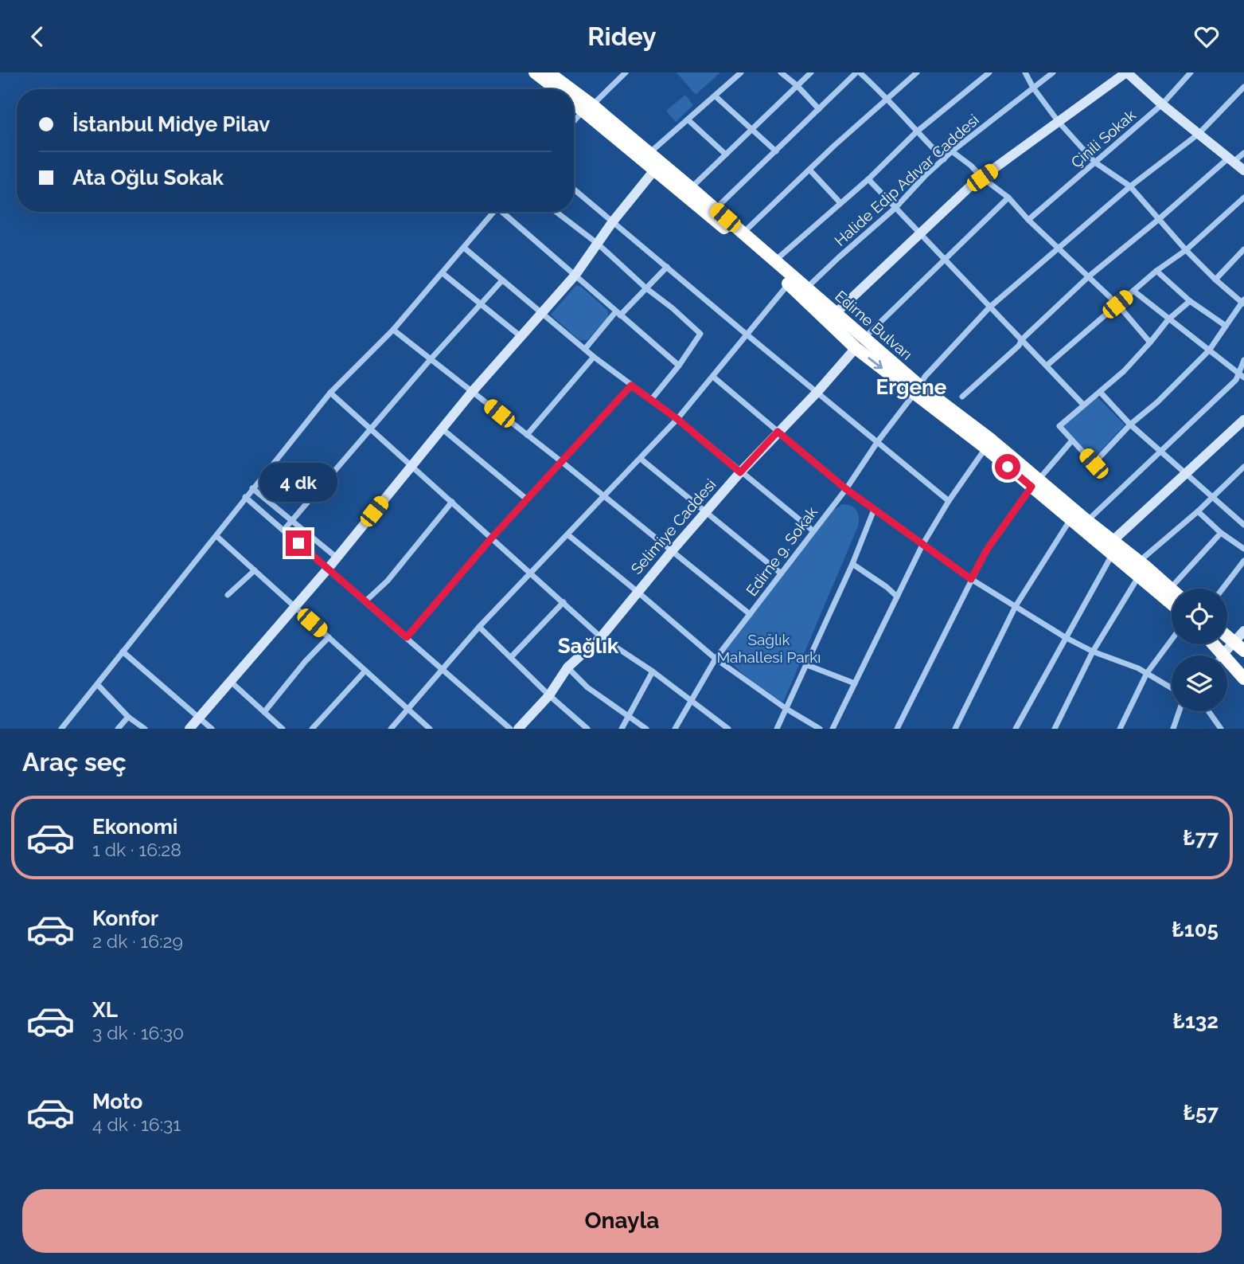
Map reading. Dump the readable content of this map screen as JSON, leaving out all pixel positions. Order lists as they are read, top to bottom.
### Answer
{
  "streets": {
    "highway": ["Edirne Bulvarı"],
    "street": [
      "Çinili Sokak",
      "Halide Edip Adıvar Caddesi",
      "Selimiye Caddesi",
      "Edirne 9. Sokak"
    ]
  },
  "crossings": [
    ["Halide Edip Adıvar Caddesi", "Edirne Bulvarı"],
    ["Edirne Bulvarı", "Selimiye Caddesi"],
    ["Edirne Bulvarı", "Edirne 9. Sokak"]
  ],
  "districts": ["Ergene", "Sağlık"],
  "parks": ["Sağlık Mahallesi Parkı"],
  "page": {
    "header": "Ridey",
    "banner": ["İstanbul Midye Pilav", "Ata Oğlu Sokak"],
    "bubble": "4 dk",
    "heading": "Araç seç",
    "list": [
      {
        "name": "Ekonomi",
        "note": "1 dk · 16:28",
        "value": "₺77"
      },
      {
        "name": "Konfor",
        "note": "2 dk · 16:29",
        "value": "₺105"
      },
      {
        "name": "XL",
        "note": "3 dk · 16:30",
        "value": "₺132"
      },
      {
        "name": "Moto",
        "note": "4 dk · 16:31",
        "value": "₺57"
      }
    ],
    "buttons": "Onayla"
  }
}
